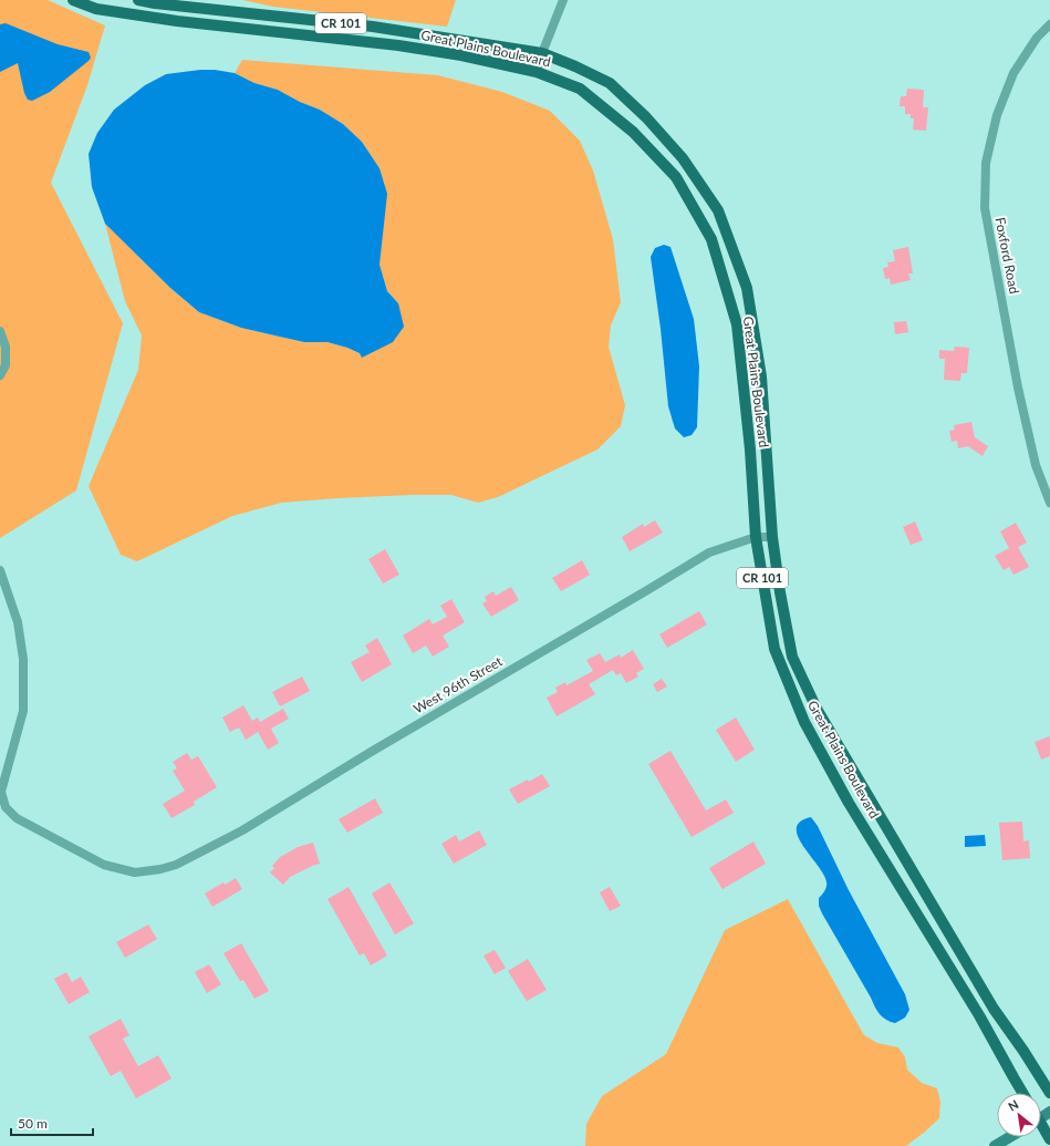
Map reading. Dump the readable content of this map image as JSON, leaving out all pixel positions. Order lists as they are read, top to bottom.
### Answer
{
  "streets": {
    "main road": ["CR 101", "Great Plains Boulevard"],
    "street": ["Foxford Road", "West 96th Street"]
  },
  "crossings": [
    ["Great Plains Boulevard", "West 96th Street"]
  ],
  "scale_bar": "50 m",
  "north": "top left"
}
